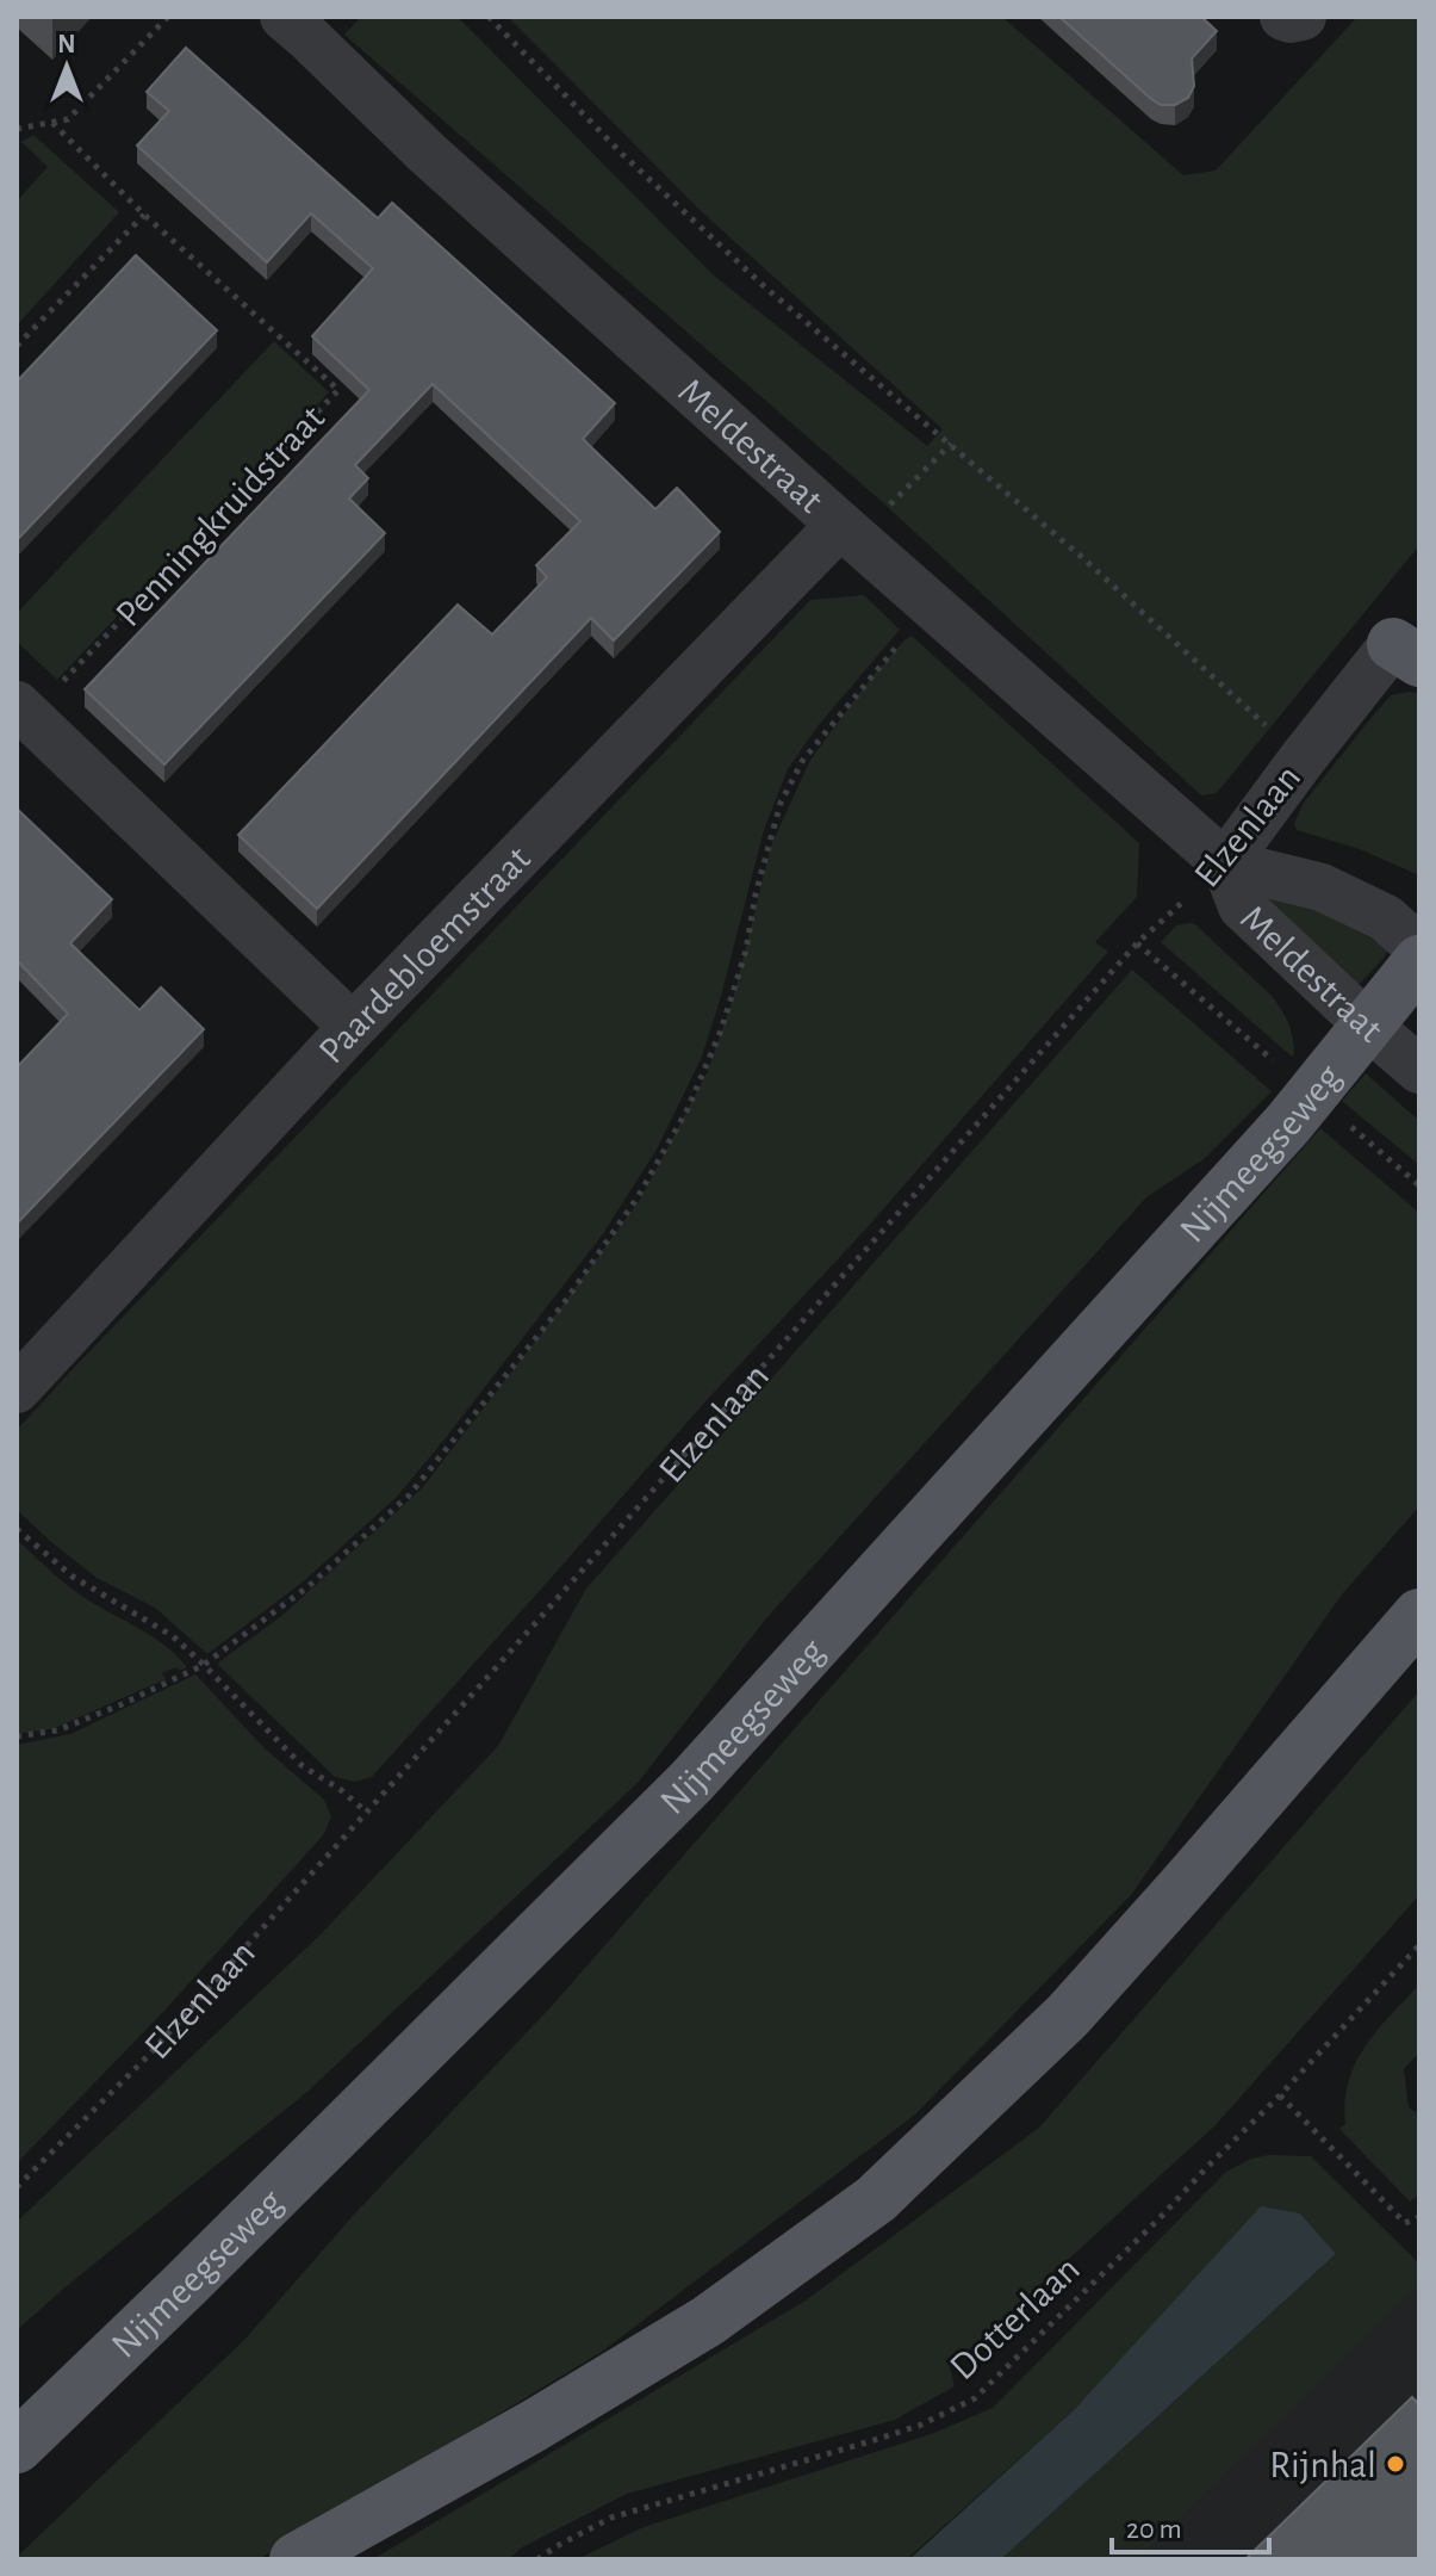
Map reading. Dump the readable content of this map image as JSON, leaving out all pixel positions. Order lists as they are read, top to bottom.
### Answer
{
  "streets": {
    "main road": ["Nijmeegseweg"],
    "street": ["Meldestraat", "Elzenlaan", "Paardebloemstraat"],
    "path": ["Penningkruidstraat", "Dotterlaan"]
  },
  "crossings": [
    ["Meldestraat", "Elzenlaan"],
    ["Meldestraat", "Paardebloemstraat"],
    ["Meldestraat", "Nijmeegseweg"]
  ],
  "places": ["Rijnhal"],
  "scale_bar": "20 m",
  "north": "top"
}
